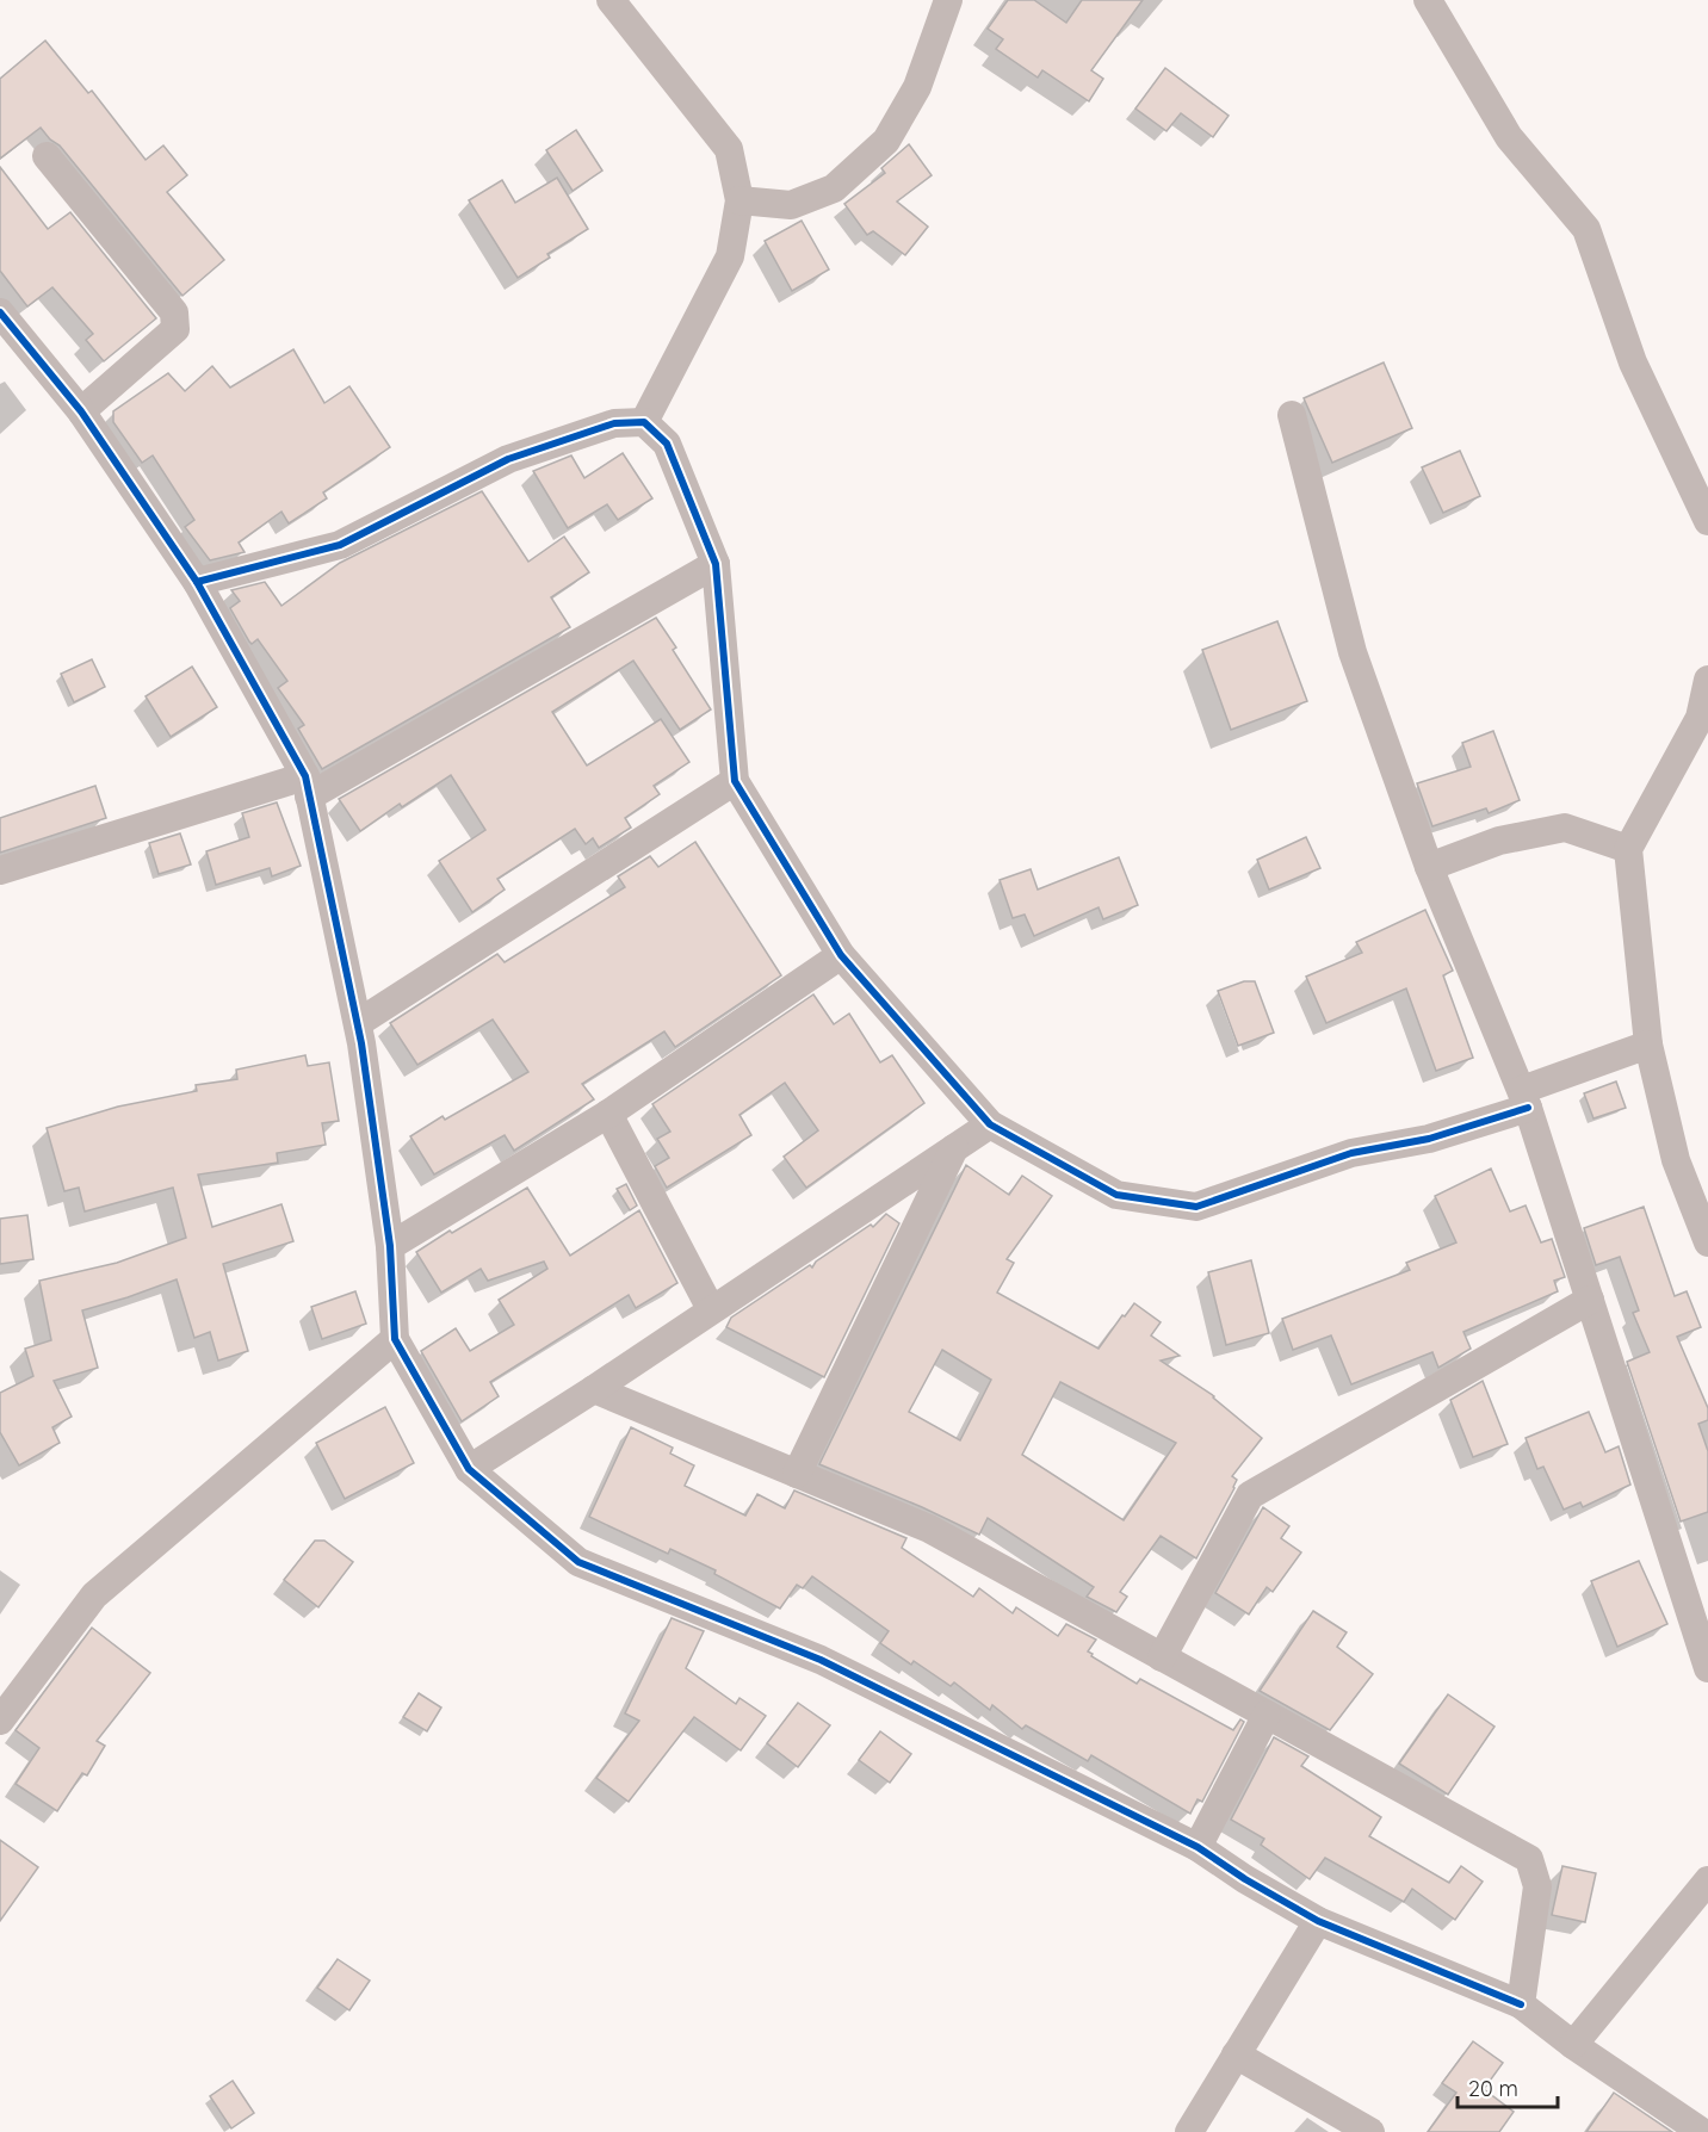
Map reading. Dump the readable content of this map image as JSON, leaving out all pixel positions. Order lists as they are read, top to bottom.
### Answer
{
  "scale_bar": "20 m"
}
